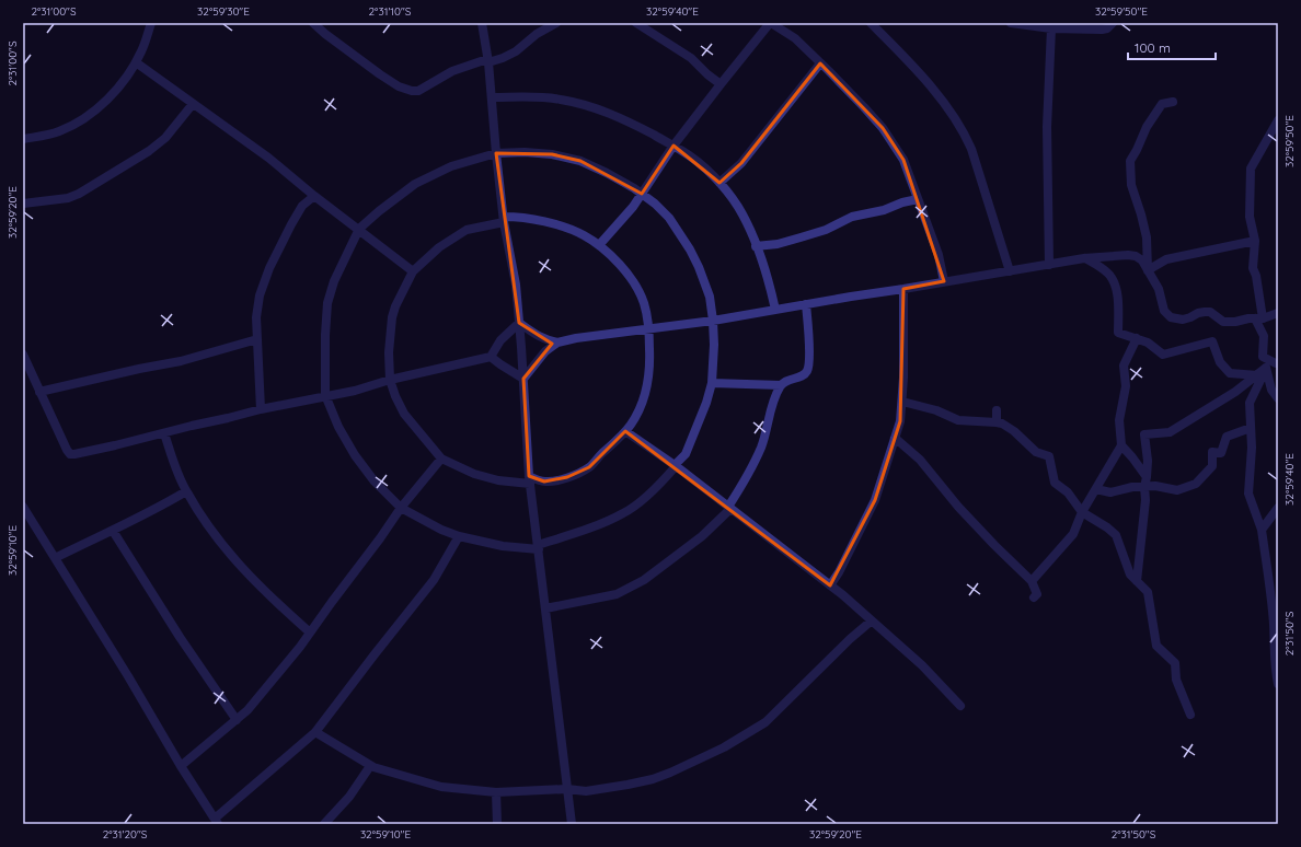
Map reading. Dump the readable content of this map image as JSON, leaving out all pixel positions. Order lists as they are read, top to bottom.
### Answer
{
  "scale_bar": "100 m",
  "coordinates": [
    "2°31'00\"S",
    "32°59'30\"E",
    "2°31'10\"S",
    "32°59'40\"E",
    "32°59'50\"E",
    "32°59'20\"E",
    "32°59'10\"E",
    "2°31'50\"S",
    "2°31'20\"S"
  ]
}
